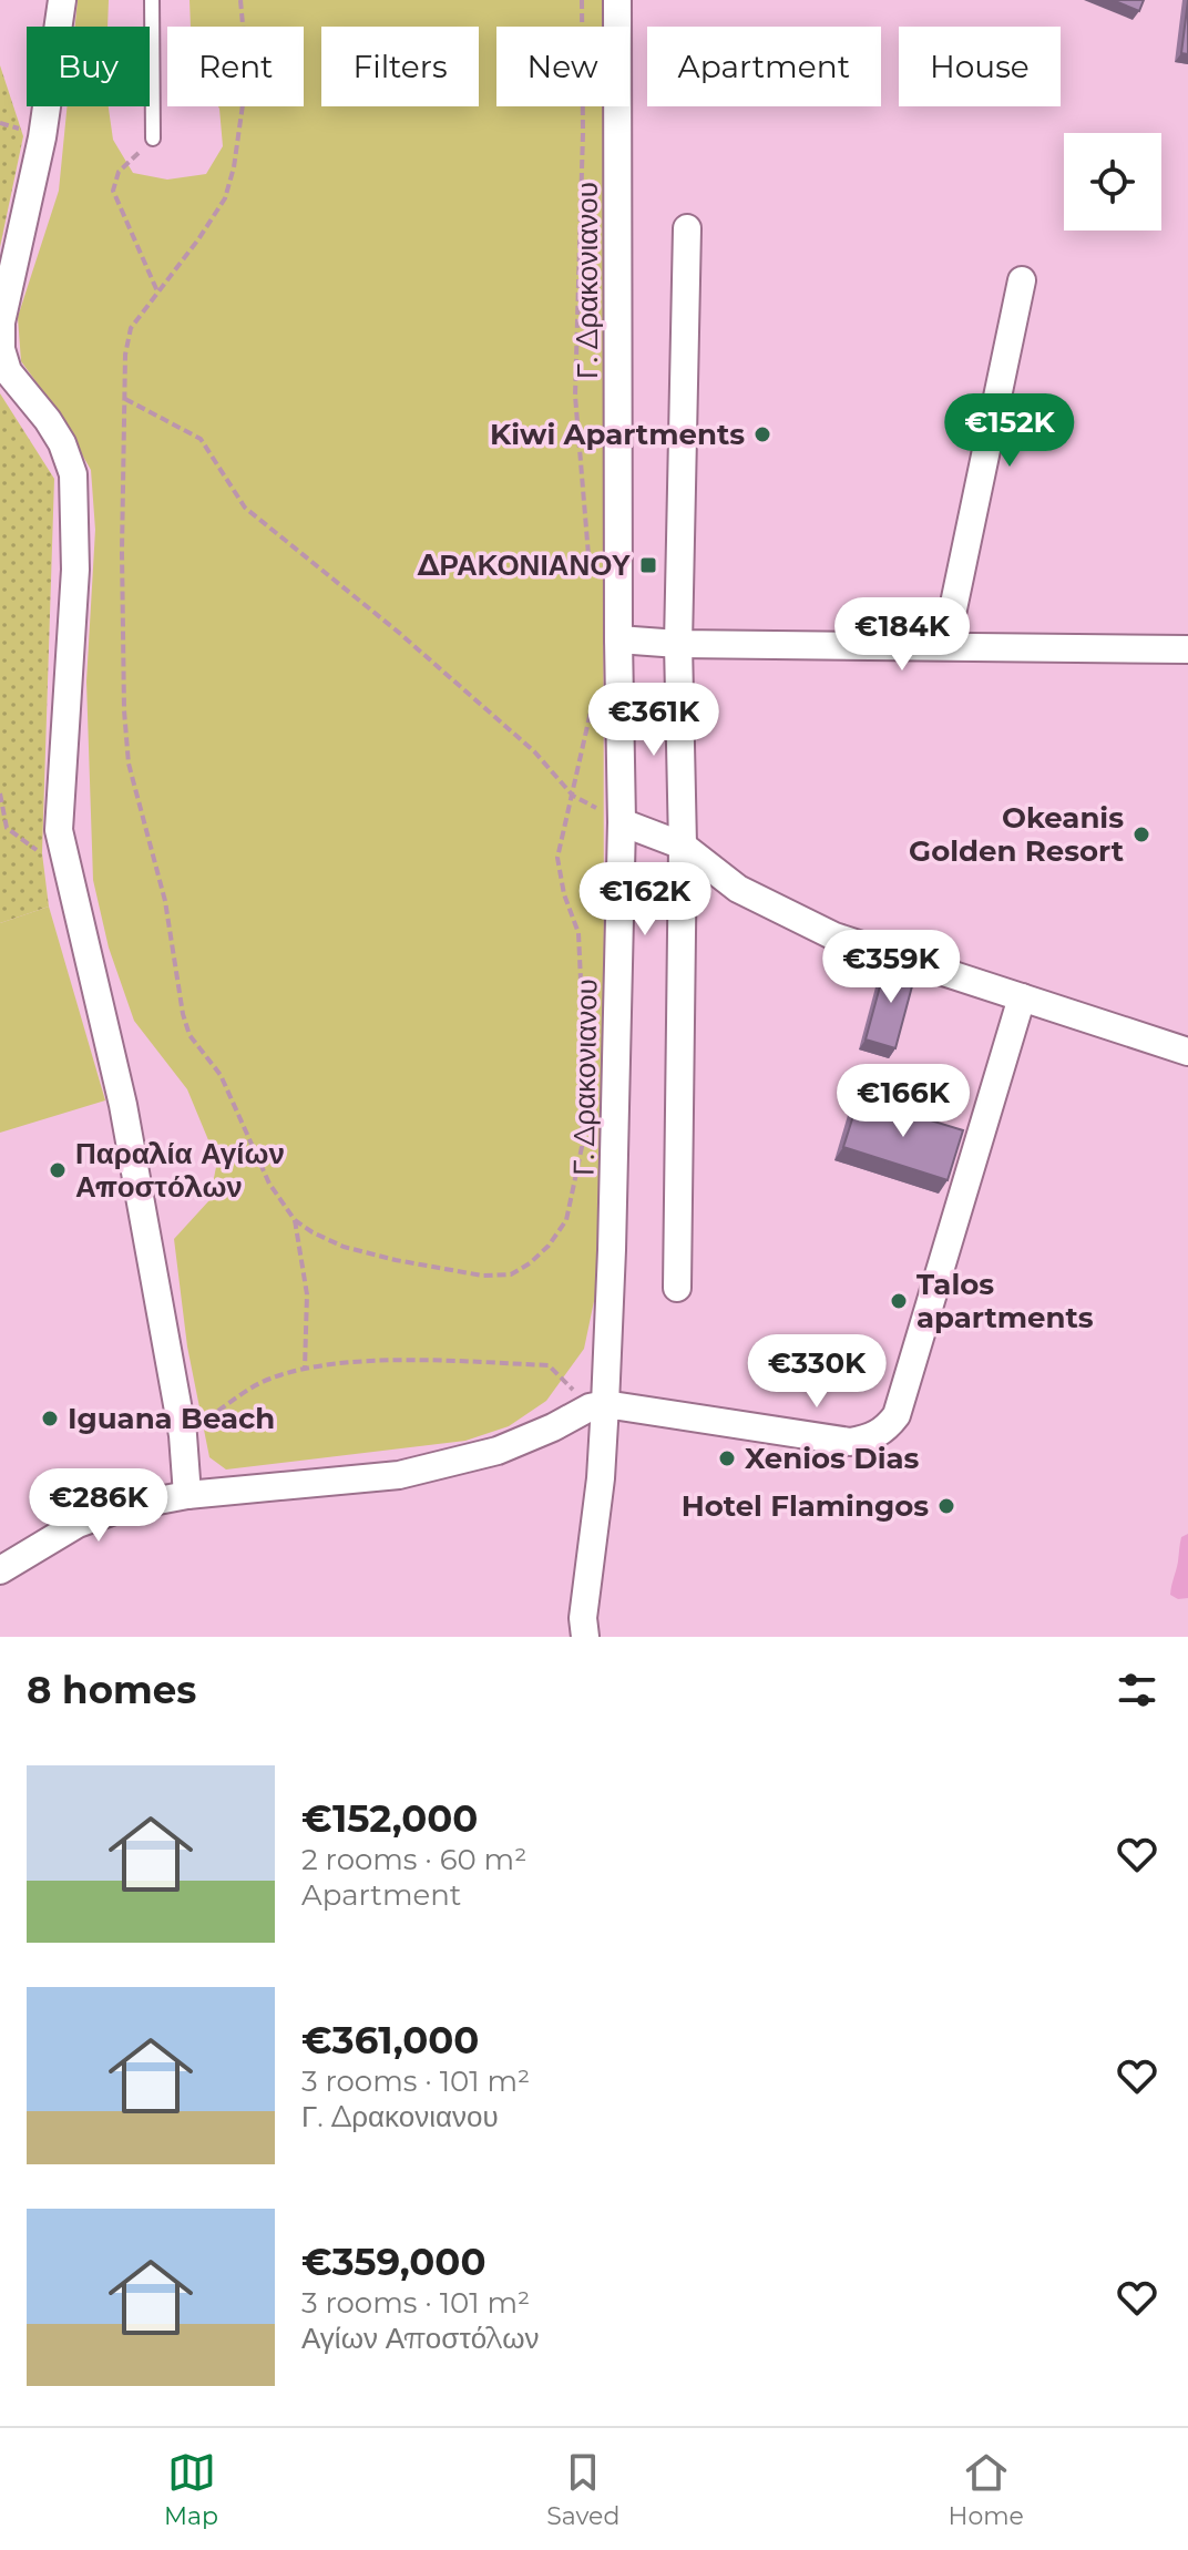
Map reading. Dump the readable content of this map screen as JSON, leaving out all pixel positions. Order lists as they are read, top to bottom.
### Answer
{
  "streets": {
    "street": ["Γ. Δρακονιανου"]
  },
  "places": {
    "other": [
      "Kiwi Apartments",
      "Okeanis Golden Resort",
      "Παραλία Αγίων Αποστόλων",
      "Talos apartments",
      "Iguana Beach",
      "Xenios Dias",
      "Hotel Flamingos"
    ],
    "transit": ["ΔΡΑΚΟΝΙΑΝΟΥ"]
  },
  "page": {
    "chip": [
      "Buy",
      "Rent",
      "Filters",
      "New",
      "Apartment",
      "House"
    ],
    "price": [
      "€152K",
      "€184K",
      "€361K",
      "€162K",
      "€359K",
      "€166K",
      "€330K",
      "€286K"
    ],
    "heading": "8 homes",
    "list": [
      {
        "name": "€152,000",
        "note": "2 rooms · 60 m² · Apartment"
      },
      {
        "name": "€361,000",
        "note": "3 rooms · 101 m² · Γ. Δρακονιανου"
      },
      {
        "name": "€359,000",
        "note": "3 rooms · 101 m² · Αγίων Αποστόλων"
      }
    ],
    "tabs": ["Map", "Saved", "Home"]
  }
}
